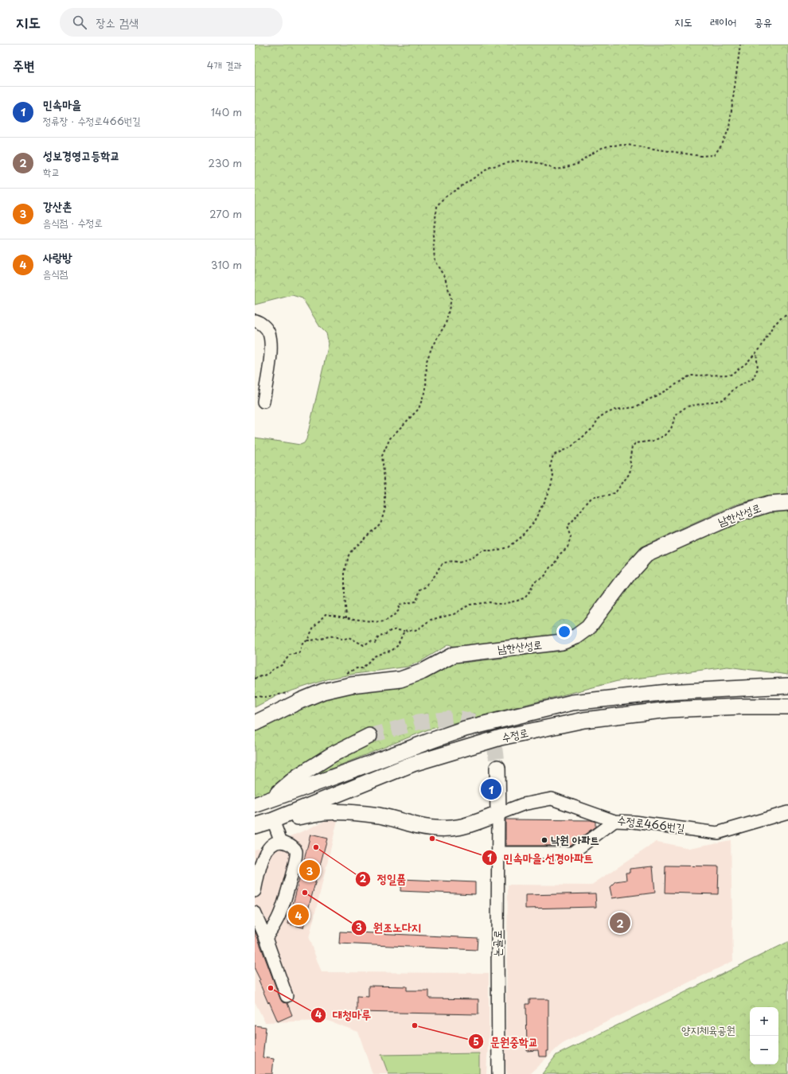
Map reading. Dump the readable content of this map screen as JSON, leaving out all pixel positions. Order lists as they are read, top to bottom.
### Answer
{
  "streets": {
    "main road": ["남한산성로", "수정로"],
    "street": ["수정로466번길", "논골로"]
  },
  "crossings": [
    ["수정로466번길", "논골로"]
  ],
  "parks": ["양지체육공원"],
  "places": [
    "민속마을.선경아파트",
    "낙원 아파트",
    "정일품",
    "원조노다지",
    "대청마루",
    "문원중학교"
  ],
  "page": {
    "header": "지도",
    "search": "장소 검색",
    "nav": ["지도", "레이어", "공유"],
    "heading": ["주변", "4개 결과"],
    "list": [
      {
        "mark": "1",
        "name": "민속마을",
        "note": "정류장 · 수정로466번길",
        "value": "140 m"
      },
      {
        "mark": "2",
        "name": "성보경영고등학교",
        "note": "학교",
        "value": "230 m"
      },
      {
        "mark": "3",
        "name": "강산촌",
        "note": "음식점 · 수정로",
        "value": "270 m"
      },
      {
        "mark": "4",
        "name": "사랑방",
        "note": "음식점",
        "value": "310 m"
      }
    ],
    "pins": [
      "1",
      "3",
      "4",
      "2"
    ],
    "map_buttons": ["+", "−"]
  }
}
